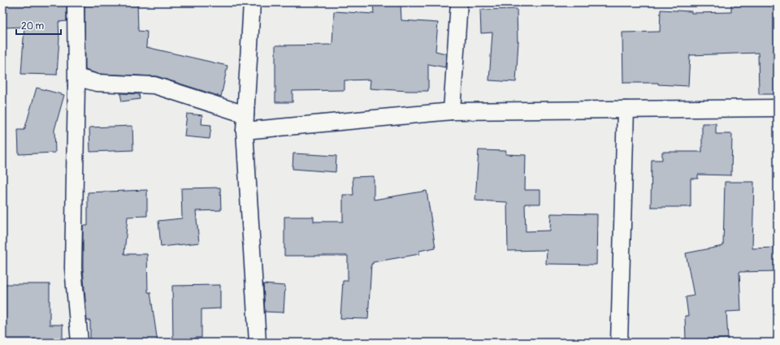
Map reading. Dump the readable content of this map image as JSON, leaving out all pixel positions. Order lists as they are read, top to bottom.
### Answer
{
  "scale_bar": "20 m"
}
